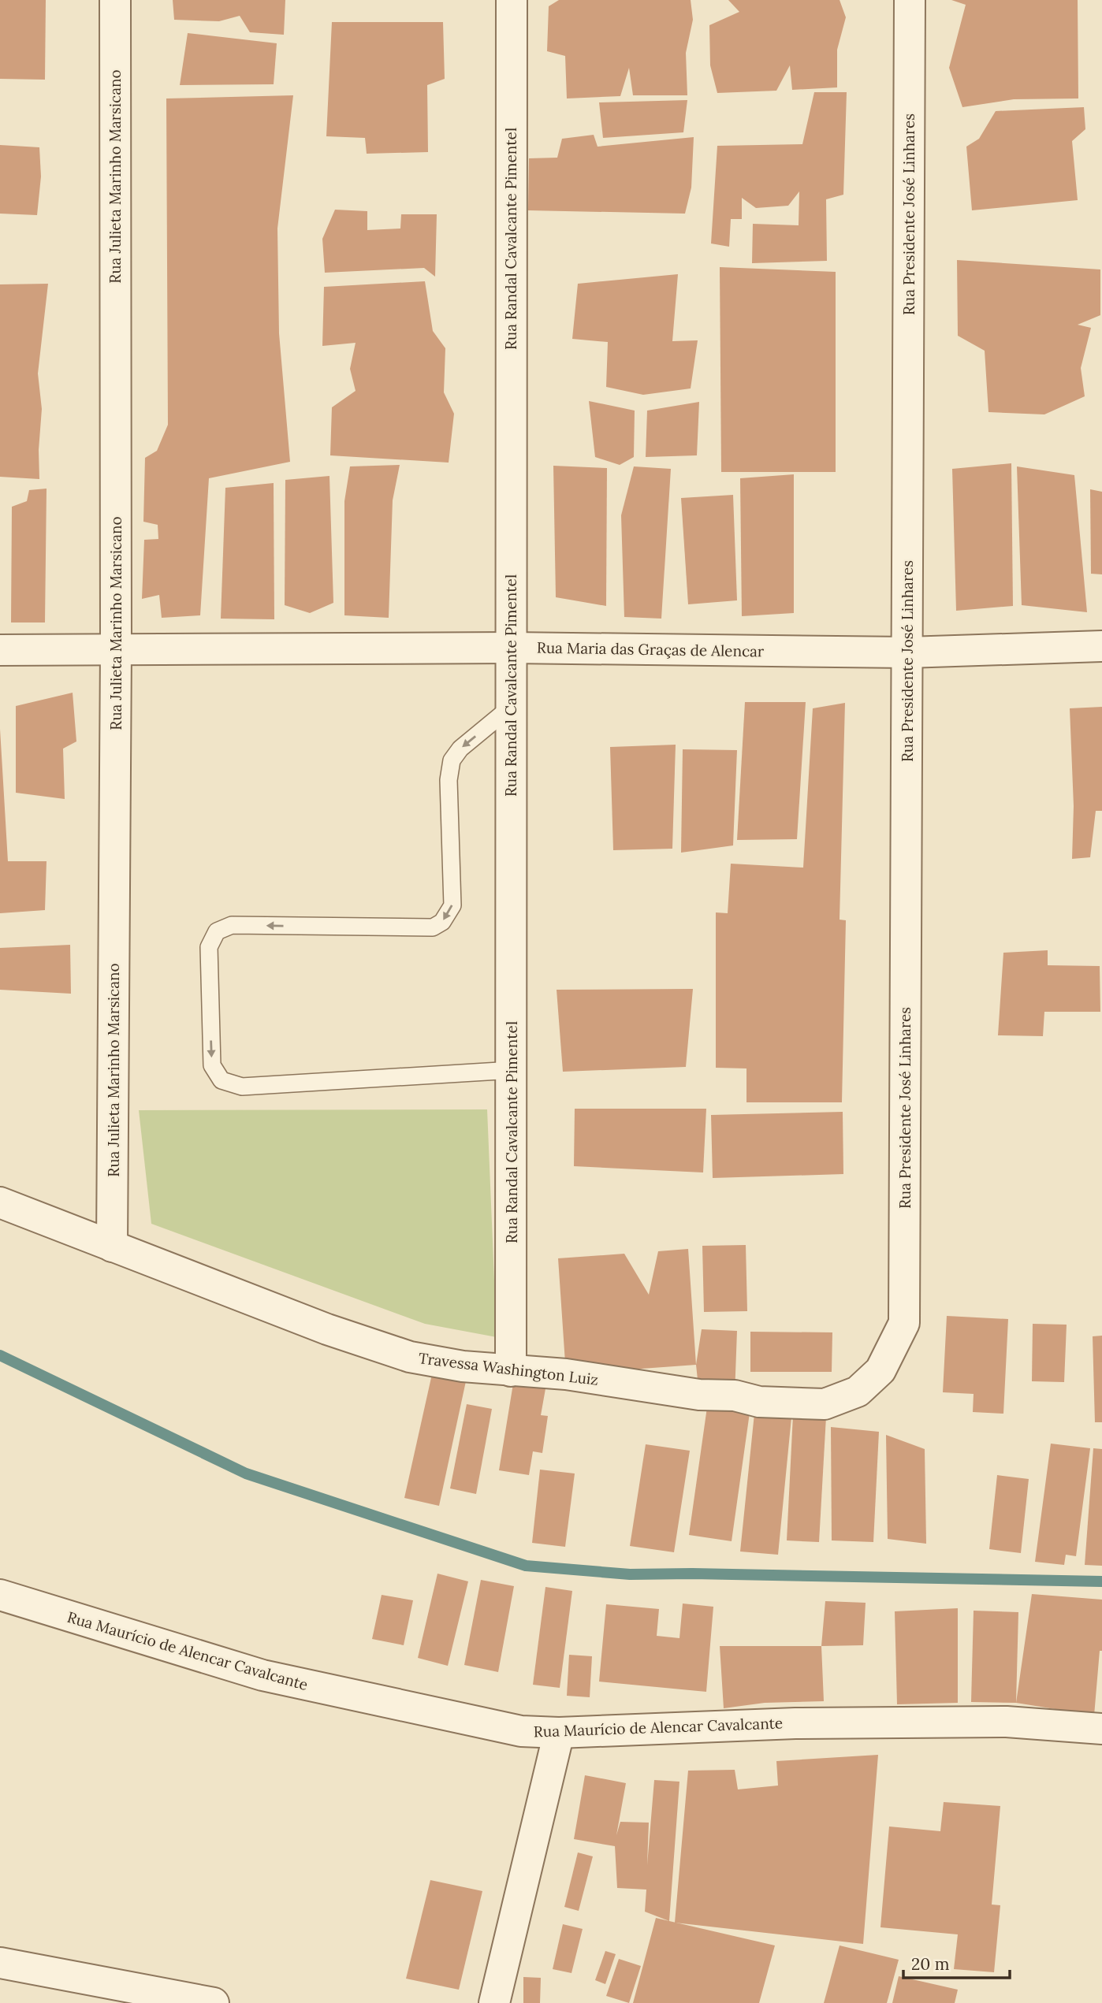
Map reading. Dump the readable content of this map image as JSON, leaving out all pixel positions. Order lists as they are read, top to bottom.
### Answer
{
  "streets": {
    "street": [
      "Rua Julieta Marinho Marsicano",
      "Rua Presidente José Linhares",
      "Rua Randal Cavalcante Pimentel",
      "Rua Maria das Graças de Alencar",
      "Travessa Washington Luiz",
      "Rua Maurício de Alencar Cavalcante"
    ]
  },
  "crossings": [
    ["Rua Julieta Marinho Marsicano", "Rua Maria das Graças de Alencar"],
    ["Rua Julieta Marinho Marsicano", "Travessa Washington Luiz"],
    ["Rua Presidente José Linhares", "Rua Maria das Graças de Alencar"],
    ["Rua Presidente José Linhares", "Travessa Washington Luiz"],
    ["Rua Randal Cavalcante Pimentel", "Rua Maria das Graças de Alencar"],
    ["Rua Randal Cavalcante Pimentel", "Travessa Washington Luiz"]
  ],
  "scale_bar": "20 m"
}
